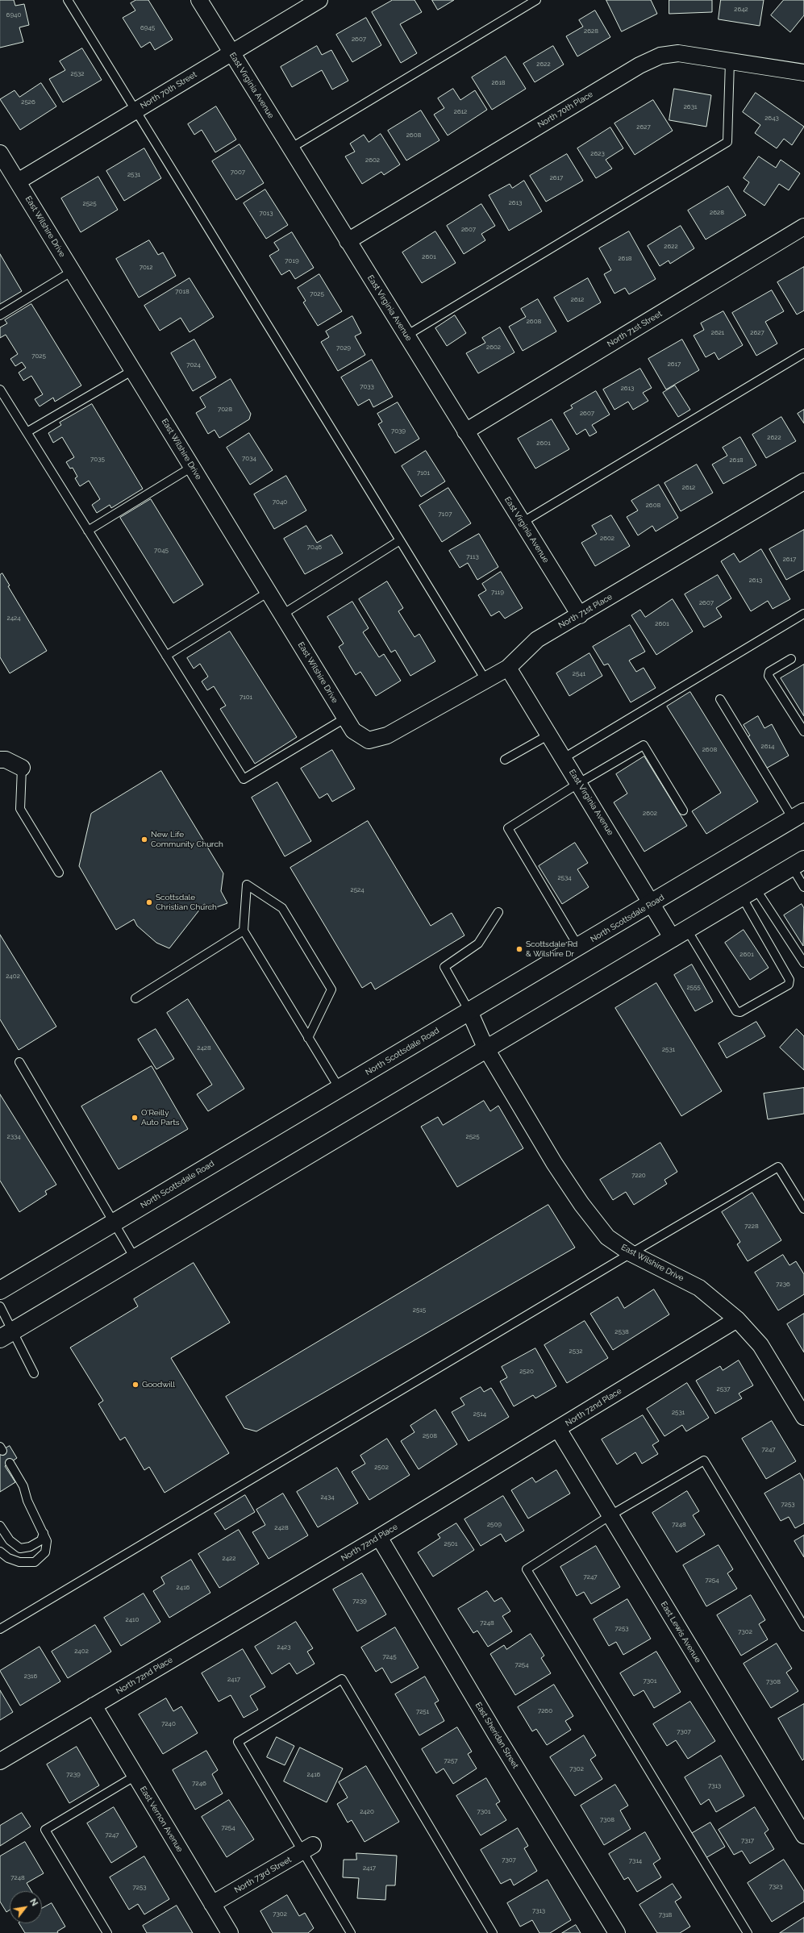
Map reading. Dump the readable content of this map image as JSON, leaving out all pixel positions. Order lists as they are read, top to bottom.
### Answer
{
  "streets": {
    "main road": ["North Scottsdale Road"],
    "street": [
      "East Virginia Avenue",
      "North 70th Street",
      "North 70th Place",
      "East Wilshire Drive",
      "North 71st Street",
      "North 71st Place",
      "North 72nd Place",
      "East Lewis Avenue",
      "East Sheridan Street",
      "East Vernon Avenue",
      "North 73rd Street"
    ]
  },
  "crossings": [
    ["East Virginia Avenue", "North 70th Street"],
    ["East Virginia Avenue", "North 70th Place"],
    ["East Virginia Avenue", "North 71st Street"],
    ["East Virginia Avenue", "North 71st Place"],
    ["East Virginia Avenue", "North Scottsdale Road"],
    ["North 70th Street", "East Wilshire Drive"],
    ["East Wilshire Drive", "North 71st Place"],
    ["East Wilshire Drive", "North Scottsdale Road"],
    ["East Wilshire Drive", "North 72nd Place"],
    ["North 72nd Place", "East Lewis Avenue"],
    ["North 72nd Place", "East Sheridan Street"],
    ["North 72nd Place", "East Vernon Avenue"],
    ["East Vernon Avenue", "North 73rd Street"]
  ],
  "places": [
    "New Life Community Church",
    "Scottsdale Christian Church",
    "Scottsdale Rd & Wilshire Dr",
    "O'Reilly Auto Parts",
    "Goodwill"
  ],
  "house_numbers": [
    "2642",
    "6940",
    "6945",
    "2628",
    "2607",
    "2622",
    "2532",
    "2618",
    "2526",
    "2631",
    "2612",
    "2643",
    "2627",
    "2608",
    "2623",
    "2602",
    "7007",
    "2531",
    "2617",
    "2613",
    "2525",
    "2628",
    "7013",
    "2607",
    "2622",
    "2601",
    "2618",
    "7019",
    "7012",
    "7018",
    "7025",
    "2612",
    "2608",
    "2621",
    "2627",
    "2602",
    "7029",
    "7025",
    "2617",
    "7024",
    "7033",
    "2613",
    "7028",
    "2607",
    "7039",
    "2622",
    "2601",
    "7034",
    "7035",
    "2618",
    "7101",
    "2612",
    "7040",
    "2608",
    "7107",
    "2602",
    "7046",
    "7045",
    "7113",
    "2617",
    "2613",
    "7119",
    "2607",
    "2424",
    "2601",
    "2541",
    "7101",
    "2614",
    "2608",
    "2602",
    "2534",
    "2524",
    "2601",
    "2402",
    "2555",
    "2428",
    "2531",
    "2334",
    "2525",
    "7220",
    "7228",
    "7236",
    "2515",
    "2538",
    "2532",
    "2520",
    "2537",
    "2531",
    "2514",
    "2508",
    "7247",
    "2502",
    "2434",
    "7253",
    "2509",
    "7248",
    "2428",
    "2501",
    "2422",
    "7247",
    "7254",
    "2416",
    "7239",
    "2410",
    "7248",
    "7253",
    "7302",
    "2423",
    "2402",
    "7245",
    "7254",
    "2316",
    "2417",
    "7301",
    "7308",
    "7260",
    "7251",
    "7240",
    "7307",
    "7257",
    "7302",
    "7239",
    "2416",
    "7246",
    "7313",
    "2420",
    "7301",
    "7308",
    "7254",
    "7247",
    "7317",
    "7307",
    "7314",
    "2417",
    "7248",
    "7323",
    "7253",
    "7313",
    "7302",
    "7318"
  ],
  "north": "top right"
}
